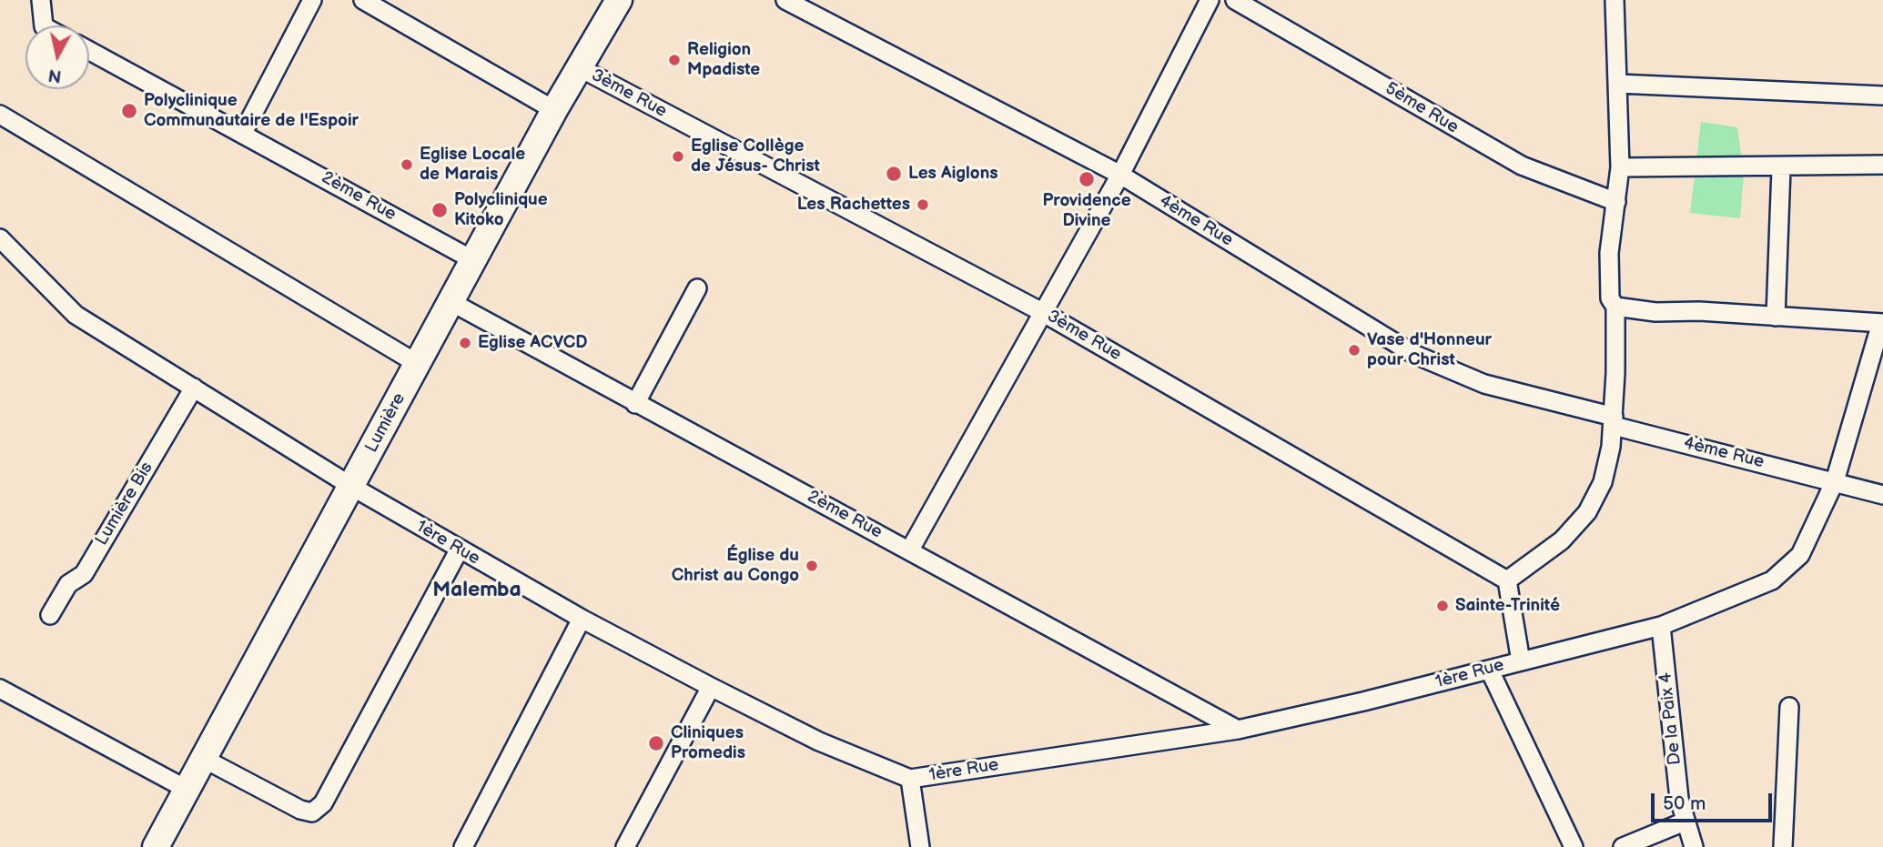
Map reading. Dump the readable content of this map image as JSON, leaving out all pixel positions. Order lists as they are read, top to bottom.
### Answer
{
  "streets": {
    "street": [
      "3ème Rue",
      "5ème Rue",
      "2ème Rue",
      "4ème Rue",
      "Lumière",
      "Lumière Bis",
      "1ère Rue",
      "De la Paix 4"
    ]
  },
  "crossings": [
    ["3ème Rue", "Lumière"],
    ["2ème Rue", "Lumière"],
    ["2ème Rue", "1ère Rue"],
    ["4ème Rue", "1ère Rue"],
    ["Lumière", "1ère Rue"],
    ["Lumière Bis", "1ère Rue"],
    ["1ère Rue", "De la Paix 4"]
  ],
  "districts": ["Malemba"],
  "places": [
    "Religion Mpadiste",
    "Polyclinique Communautaire de l'Espoir",
    "Eglise Collège de Jésus- Christ",
    "Eglise Locale de Marais",
    "Les Aiglons",
    "Providence Divine",
    "Les Rachettes",
    "Polyclinique Kitoko",
    "Eglise ACVCD",
    "Vase d'Honneur pour Christ",
    "Église du Christ au Congo",
    "Sainte-Trinité",
    "Cliniques Promedis"
  ],
  "scale_bar": "50 m",
  "north": "bottom"
}
